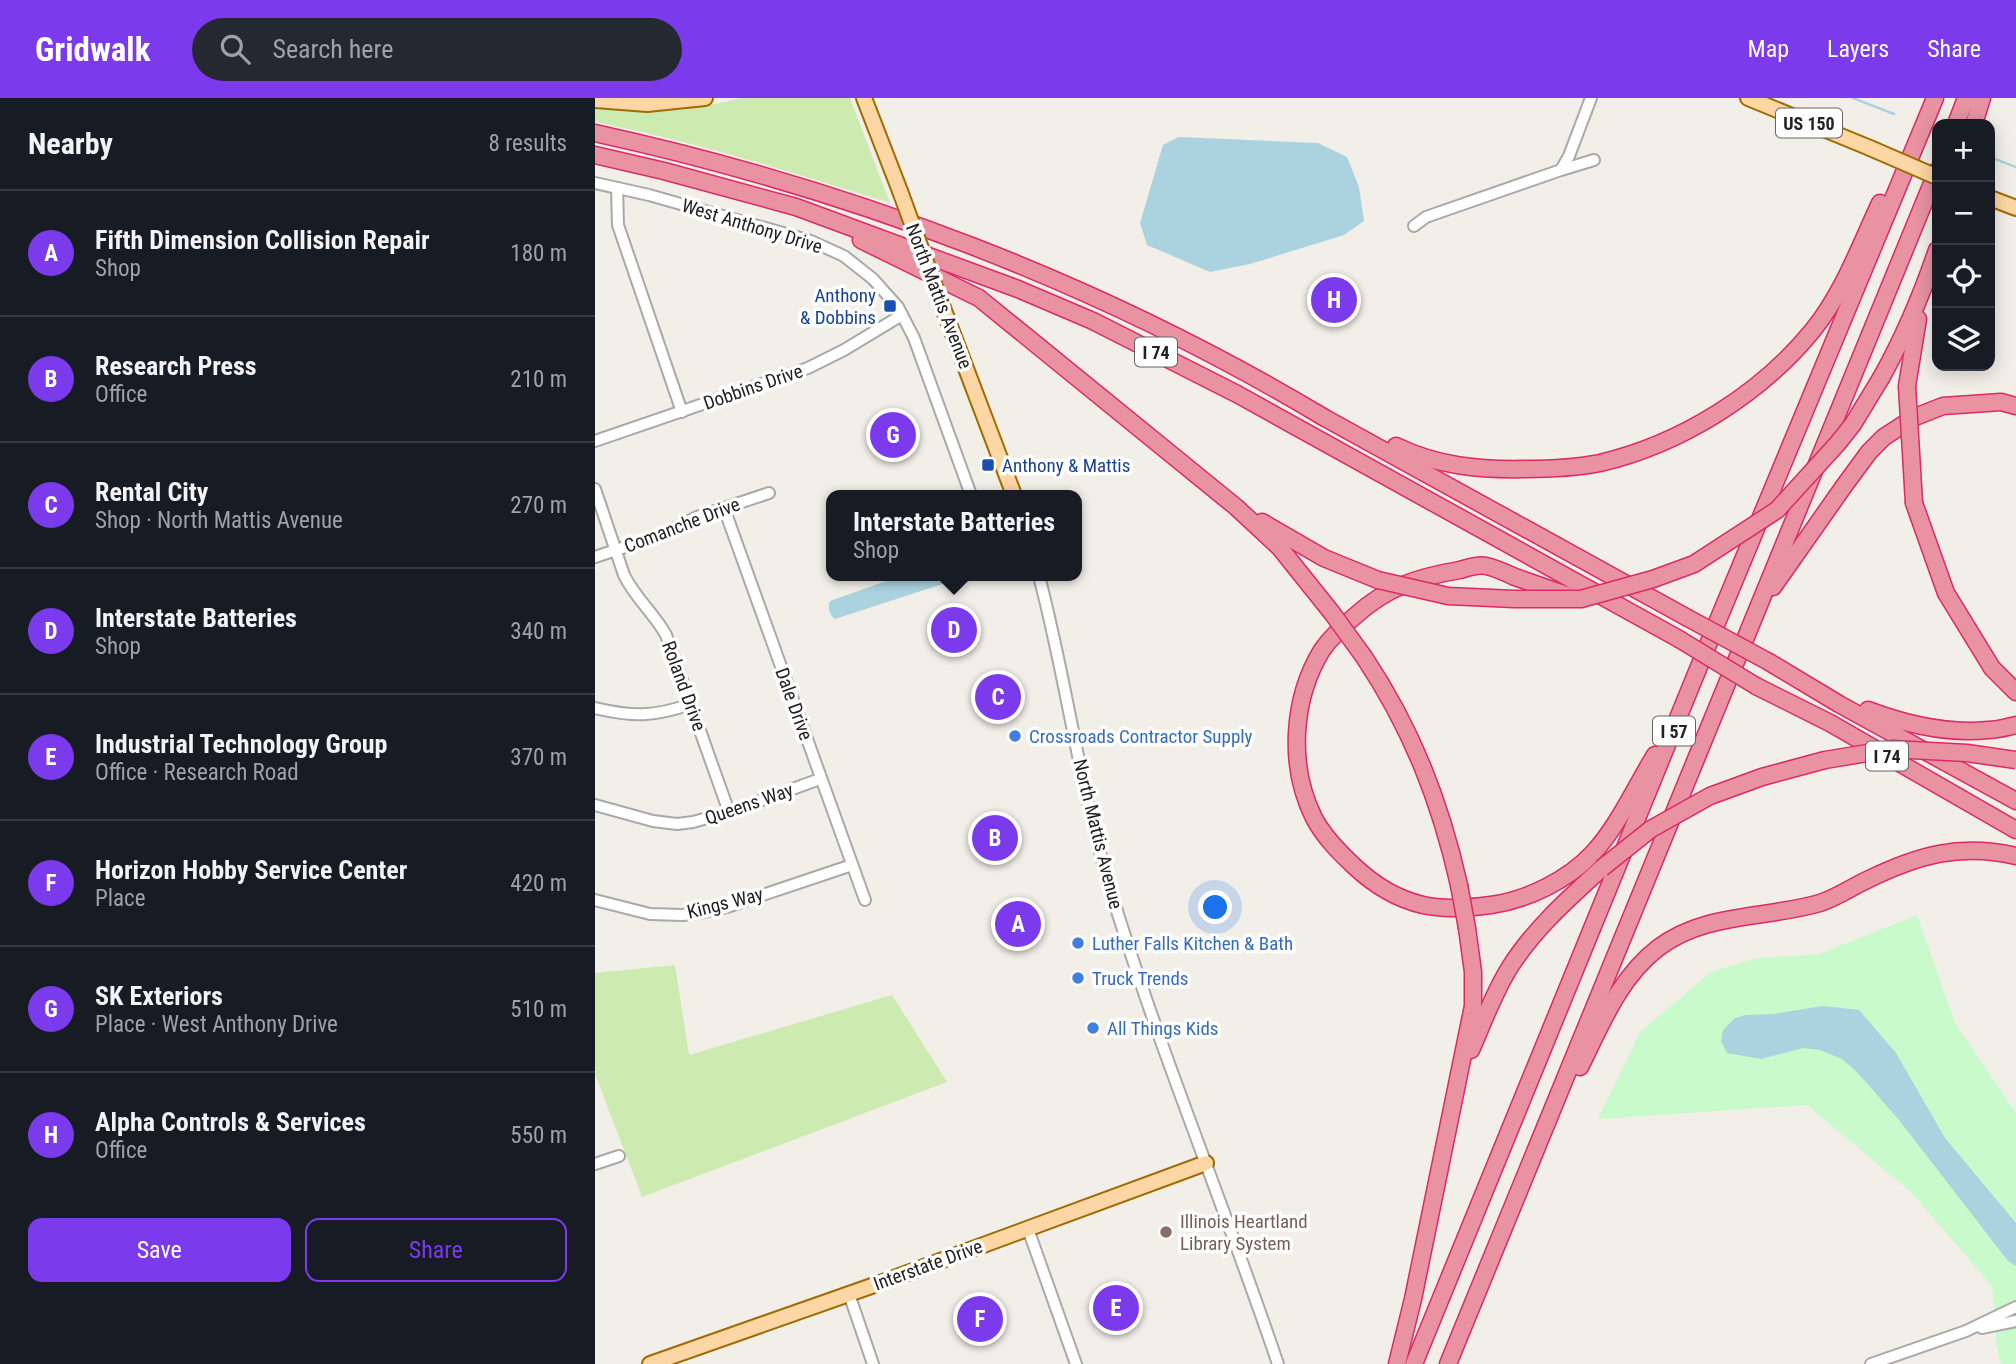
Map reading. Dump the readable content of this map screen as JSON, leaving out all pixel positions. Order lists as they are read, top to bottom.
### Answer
{
  "streets": {
    "highway": ["I 74", "I 57"],
    "main road": ["US 150", "North Mattis Avenue", "Interstate Drive"],
    "street": [
      "West Anthony Drive",
      "Dobbins Drive",
      "Comanche Drive",
      "Roland Drive",
      "Dale Drive",
      "Queens Way",
      "Kings Way"
    ]
  },
  "crossings": [
    ["West Anthony Drive", "Dobbins Drive"],
    ["North Mattis Avenue", "Interstate Drive"],
    ["Comanche Drive", "Roland Drive"],
    ["Comanche Drive", "Dale Drive"],
    ["Roland Drive", "Queens Way"],
    ["Dale Drive", "Queens Way"],
    ["Dale Drive", "Kings Way"]
  ],
  "places": {
    "transit": ["Anthony & Dobbins", "Anthony & Mattis"],
    "other": [
      "Crossroads Contractor Supply",
      "Luther Falls Kitchen & Bath",
      "Truck Trends",
      "All Things Kids",
      "Illinois Heartland Library System"
    ]
  },
  "page": {
    "header": "Gridwalk",
    "search": "Search here",
    "nav": ["Map", "Layers", "Share"],
    "heading": ["Nearby", "8 results"],
    "map_buttons": ["+", "−"],
    "list": [
      {
        "mark": "A",
        "name": "Fifth Dimension Collision Repair",
        "note": "Shop",
        "value": "180 m"
      },
      {
        "mark": "B",
        "name": "Research Press",
        "note": "Office",
        "value": "210 m"
      },
      {
        "mark": "C",
        "name": "Rental City",
        "note": "Shop · North Mattis Avenue",
        "value": "270 m"
      },
      {
        "mark": "D",
        "name": "Interstate Batteries",
        "note": "Shop",
        "value": "340 m"
      },
      {
        "mark": "E",
        "name": "Industrial Technology Group",
        "note": "Office · Research Road",
        "value": "370 m"
      },
      {
        "mark": "F",
        "name": "Horizon Hobby Service Center",
        "note": "Place",
        "value": "420 m"
      },
      {
        "mark": "G",
        "name": "SK Exteriors",
        "note": "Place · West Anthony Drive",
        "value": "510 m"
      },
      {
        "mark": "H",
        "name": "Alpha Controls & Services",
        "note": "Office",
        "value": "550 m"
      }
    ],
    "pins": [
      "H",
      "G",
      "D",
      "C",
      "B",
      "A",
      "E",
      "F"
    ],
    "popup": ["Interstate Batteries", "Shop"],
    "buttons": ["Save", "Share"]
  }
}
